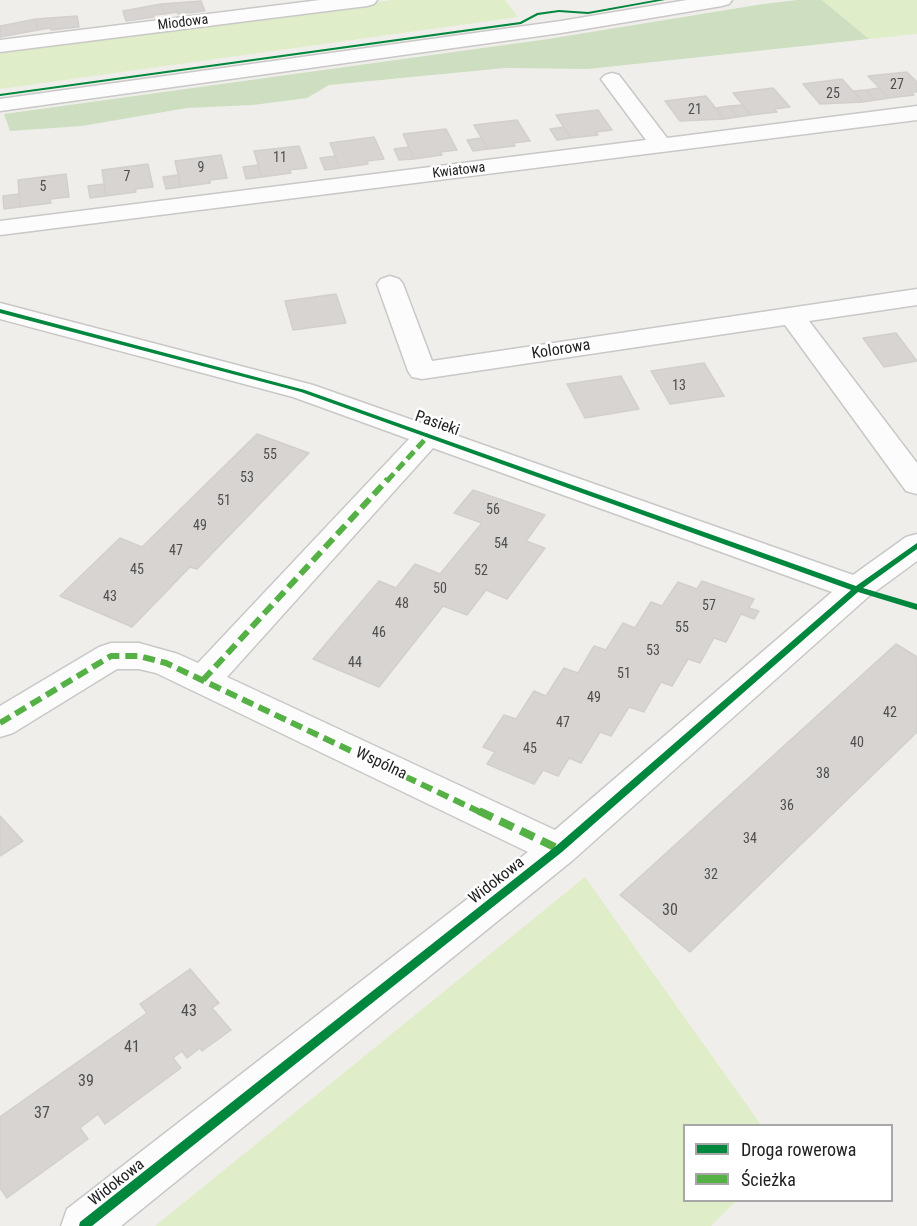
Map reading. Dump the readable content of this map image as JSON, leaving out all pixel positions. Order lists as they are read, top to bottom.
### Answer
{
  "streets": {
    "street": [
      "Miodowa",
      "Kwiatowa",
      "Kolorowa",
      "Pasieki",
      "Wspólna",
      "Widokowa"
    ]
  },
  "crossings": [
    ["Pasieki", "Widokowa"],
    ["Wspólna", "Widokowa"]
  ],
  "house_numbers": [
    "27",
    "25",
    "21",
    "11",
    "9",
    "7",
    "5",
    "13",
    "55",
    "53",
    "51",
    "56",
    "49",
    "54",
    "47",
    "45",
    "52",
    "50",
    "43",
    "48",
    "57",
    "55",
    "46",
    "53",
    "44",
    "51",
    "49",
    "42",
    "47",
    "40",
    "45",
    "38",
    "36",
    "34",
    "32",
    "30",
    "43",
    "41",
    "39",
    "37"
  ],
  "legend": ["Droga rowerowa", "Ścieżka"]
}
